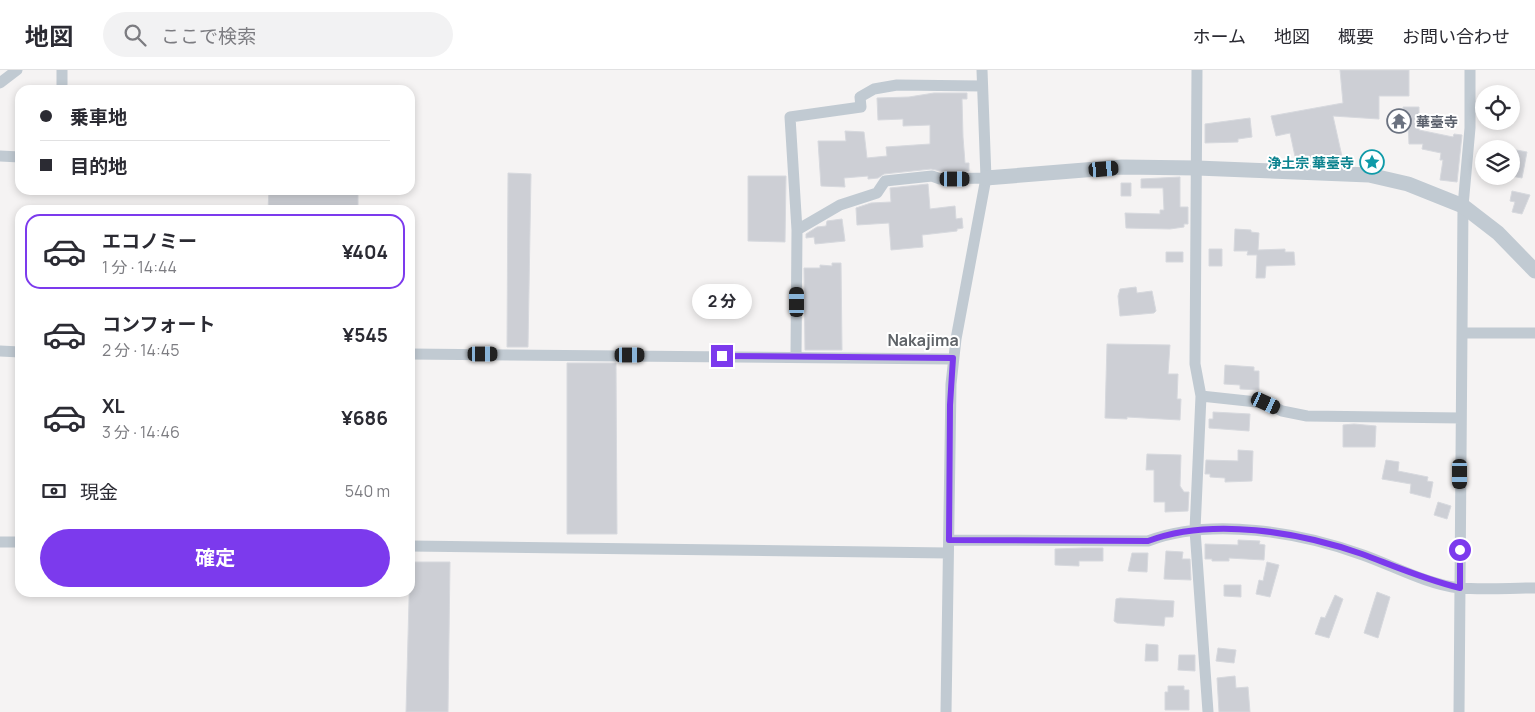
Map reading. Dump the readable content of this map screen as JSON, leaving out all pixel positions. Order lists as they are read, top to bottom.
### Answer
{
  "districts": ["Nakajima"],
  "places": {
    "temple": ["華臺寺"],
    "place": ["浄土宗 華臺寺"]
  },
  "page": {
    "header": "地図",
    "search": "ここで検索",
    "nav": [
      "ホーム",
      "地図",
      "概要",
      "お問い合わせ"
    ],
    "banner": ["乗車地", "目的地"],
    "list": [
      {
        "name": "エコノミー",
        "note": "1 分 · 14:44",
        "value": "¥404"
      },
      {
        "name": "コンフォート",
        "note": "2 分 · 14:45",
        "value": "¥545"
      },
      {
        "name": "XL",
        "note": "3 分 · 14:46",
        "value": "¥686"
      }
    ],
    "bubble": "2 分",
    "pay": ["現金", "540 m"],
    "buttons": "確定"
  }
}
